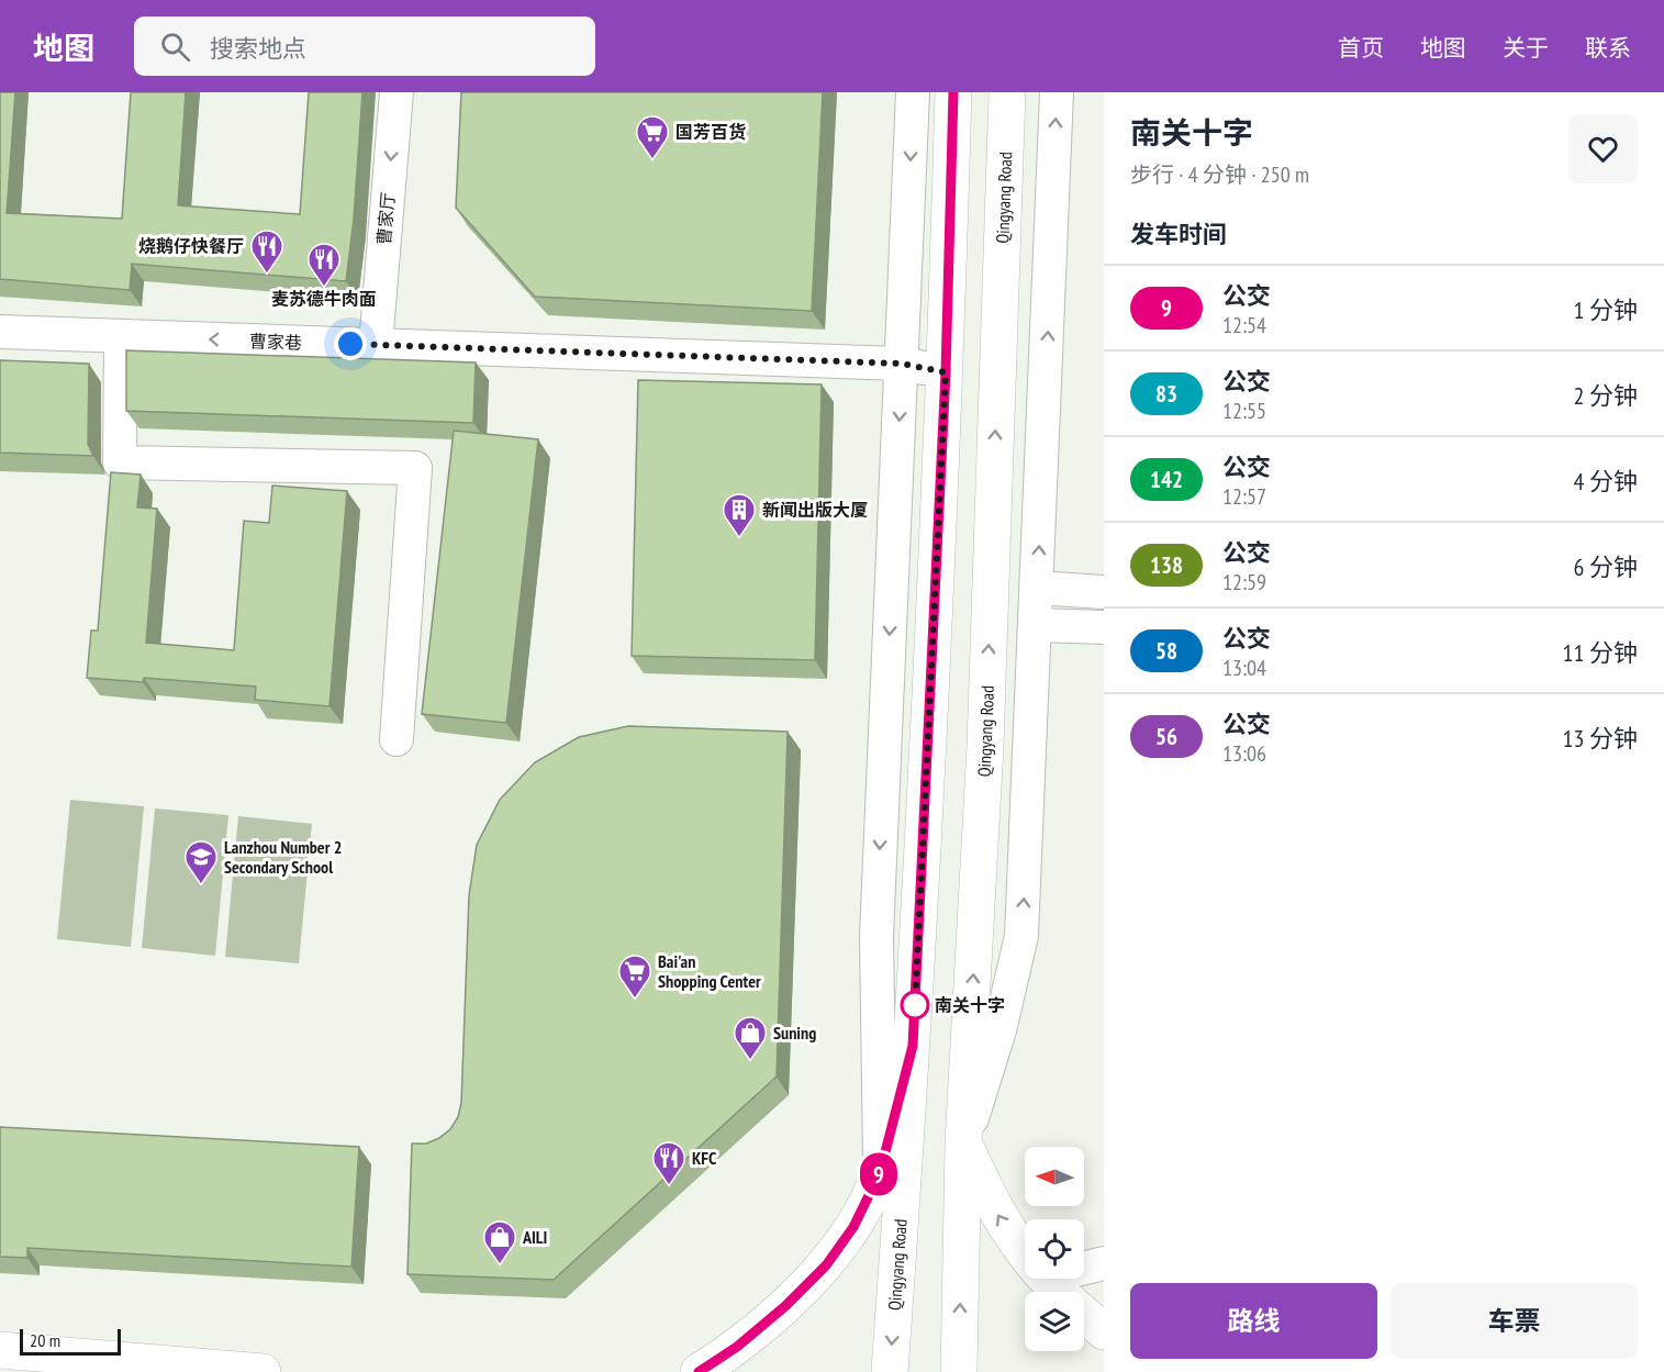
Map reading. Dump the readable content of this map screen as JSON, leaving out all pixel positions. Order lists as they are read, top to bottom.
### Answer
{
  "streets": {
    "main road": ["Qingyang Road"],
    "street": ["曹家厅", "曹家巷"]
  },
  "crossings": [
    ["Qingyang Road", "曹家巷"],
    ["曹家厅", "曹家巷"]
  ],
  "one_way": ["曹家厅"],
  "places": {
    "supermarket": ["国芳百货", "Bai'an Shopping Center"],
    "restaurant": ["烧鹅仔快餐厅", "麦苏德牛肉面", "KFC"],
    "building": ["新闻出版大厦"],
    "school or university": ["Lanzhou Number 2 Secondary School"],
    "other": ["南关十字"],
    "shop": ["Suning", "AILI"]
  },
  "lines": ["bus line 9"],
  "scale_bar": "20 m",
  "north": "left",
  "page": {
    "header": "地图",
    "search": "搜索地点",
    "nav": [
      "首页",
      "地图",
      "关于",
      "联系"
    ],
    "on_map": "9",
    "heading": [
      ["南关十字", "步行 · 4 分钟 · 250 m"],
      "发车时间"
    ],
    "list": [
      {
        "mark": "9",
        "name": "公交",
        "note": "12:54",
        "value": "1 分钟"
      },
      {
        "mark": "83",
        "name": "公交",
        "note": "12:55",
        "value": "2 分钟"
      },
      {
        "mark": "142",
        "name": "公交",
        "note": "12:57",
        "value": "4 分钟"
      },
      {
        "mark": "138",
        "name": "公交",
        "note": "12:59",
        "value": "6 分钟"
      },
      {
        "mark": "58",
        "name": "公交",
        "note": "13:04",
        "value": "11 分钟"
      },
      {
        "mark": "56",
        "name": "公交",
        "note": "13:06",
        "value": "13 分钟"
      }
    ],
    "buttons": ["路线", "车票"],
    "scale": "20 m"
  }
}
